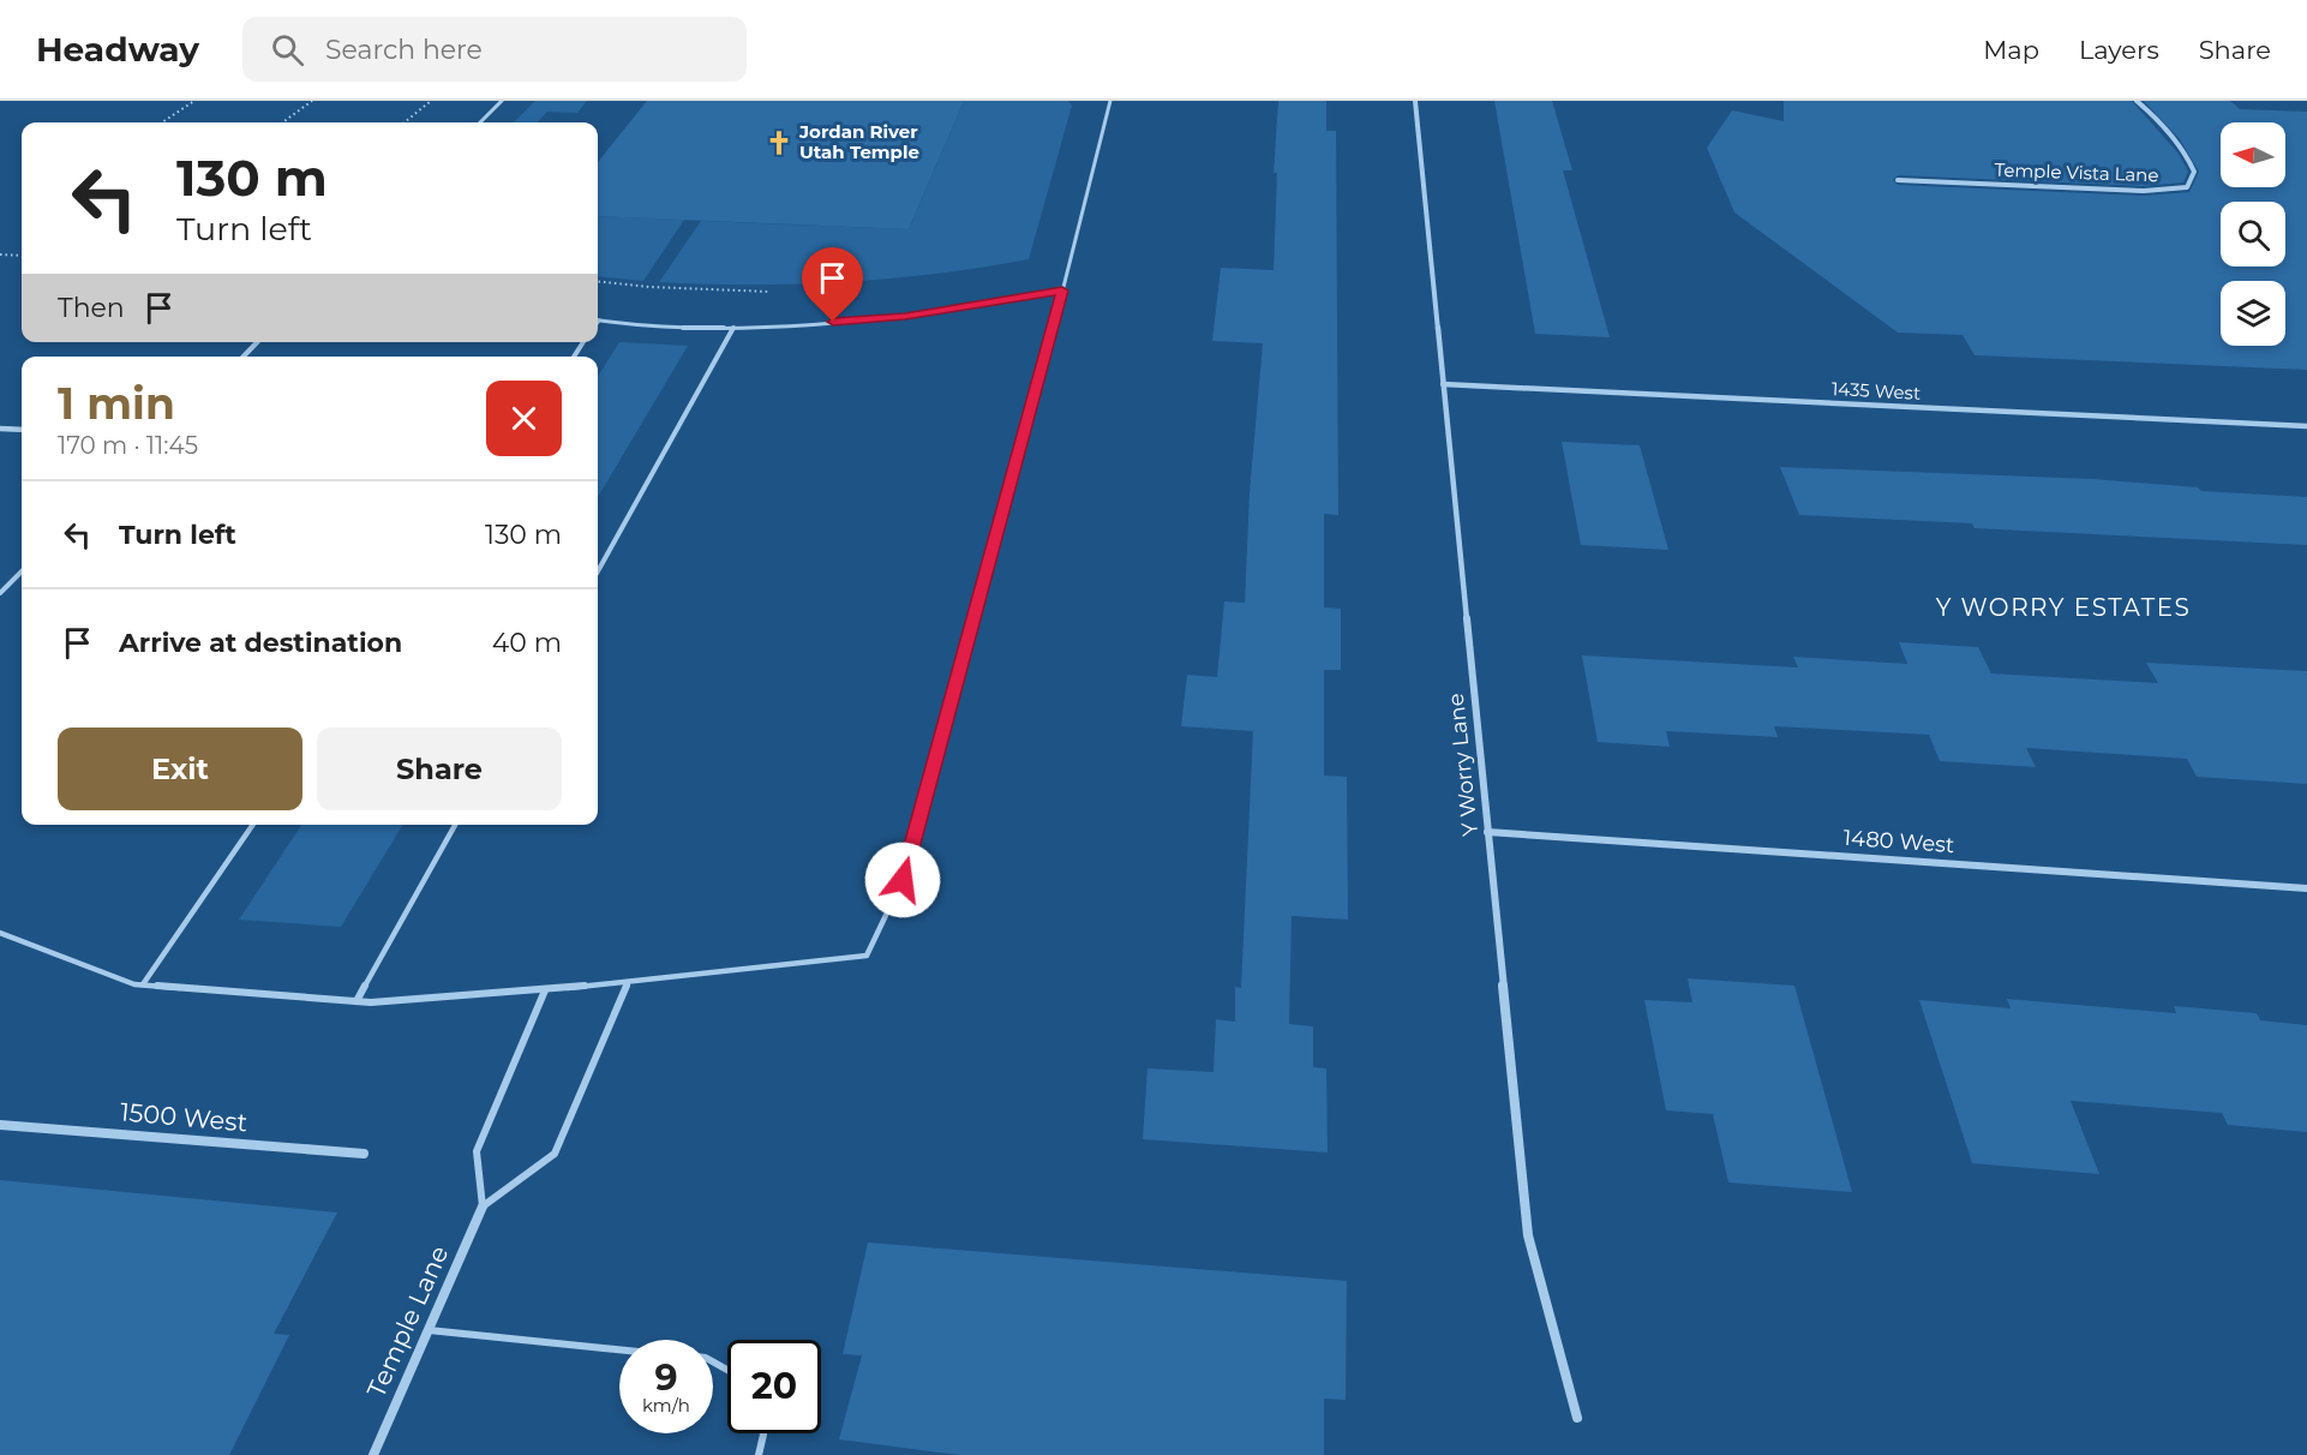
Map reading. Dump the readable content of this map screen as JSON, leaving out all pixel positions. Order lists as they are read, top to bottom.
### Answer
{
  "streets": {
    "street": [
      "Temple Vista Lane",
      "1435 West",
      "Y Worry Lane",
      "1480 West",
      "1500 West",
      "Temple Lane"
    ]
  },
  "crossings": [
    ["1435 West", "Y Worry Lane"],
    ["Y Worry Lane", "1480 West"]
  ],
  "districts": ["Y WORRY ESTATES"],
  "places": {
    "church": ["Jordan River Utah Temple"]
  },
  "north": "left",
  "page": {
    "header": "Headway",
    "search": "Search here",
    "nav": ["Map", "Layers", "Share"],
    "turn": ["130 m", "Turn left"],
    "then": "Then",
    "heading": ["1 min", "170 m · 11:45"],
    "list": [
      {
        "name": "Turn left",
        "value": "130 m"
      },
      {
        "name": "Arrive at destination",
        "value": "40 m"
      }
    ],
    "buttons": ["Exit", "Share"],
    "speed": "9 km/h",
    "limit": "20"
  }
}
